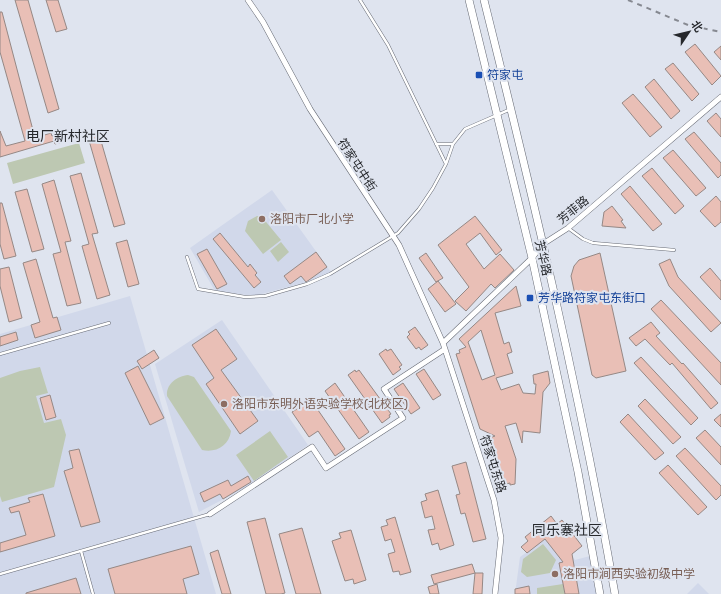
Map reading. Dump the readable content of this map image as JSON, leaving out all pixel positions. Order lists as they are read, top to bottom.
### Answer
{
  "streets": {
    "main road": ["芳华路"],
    "street": ["符家屯中街", "芳菲路", "符家屯东路"]
  },
  "crossings": [
    ["符家屯中街", "芳菲路"],
    ["符家屯中街", "符家屯东路"],
    ["芳菲路", "芳华路"],
    ["芳菲路", "符家屯东路"]
  ],
  "districts": ["电厂新村社区", "同乐寨社区"],
  "places": {
    "transit": ["符家屯", "芳华路符家屯东街口"],
    "other": ["洛阳市厂北小学", "洛阳市东明外语实验学校(北校区)", "洛阳市涧西实验初级中学"]
  },
  "north": "top right"
}
